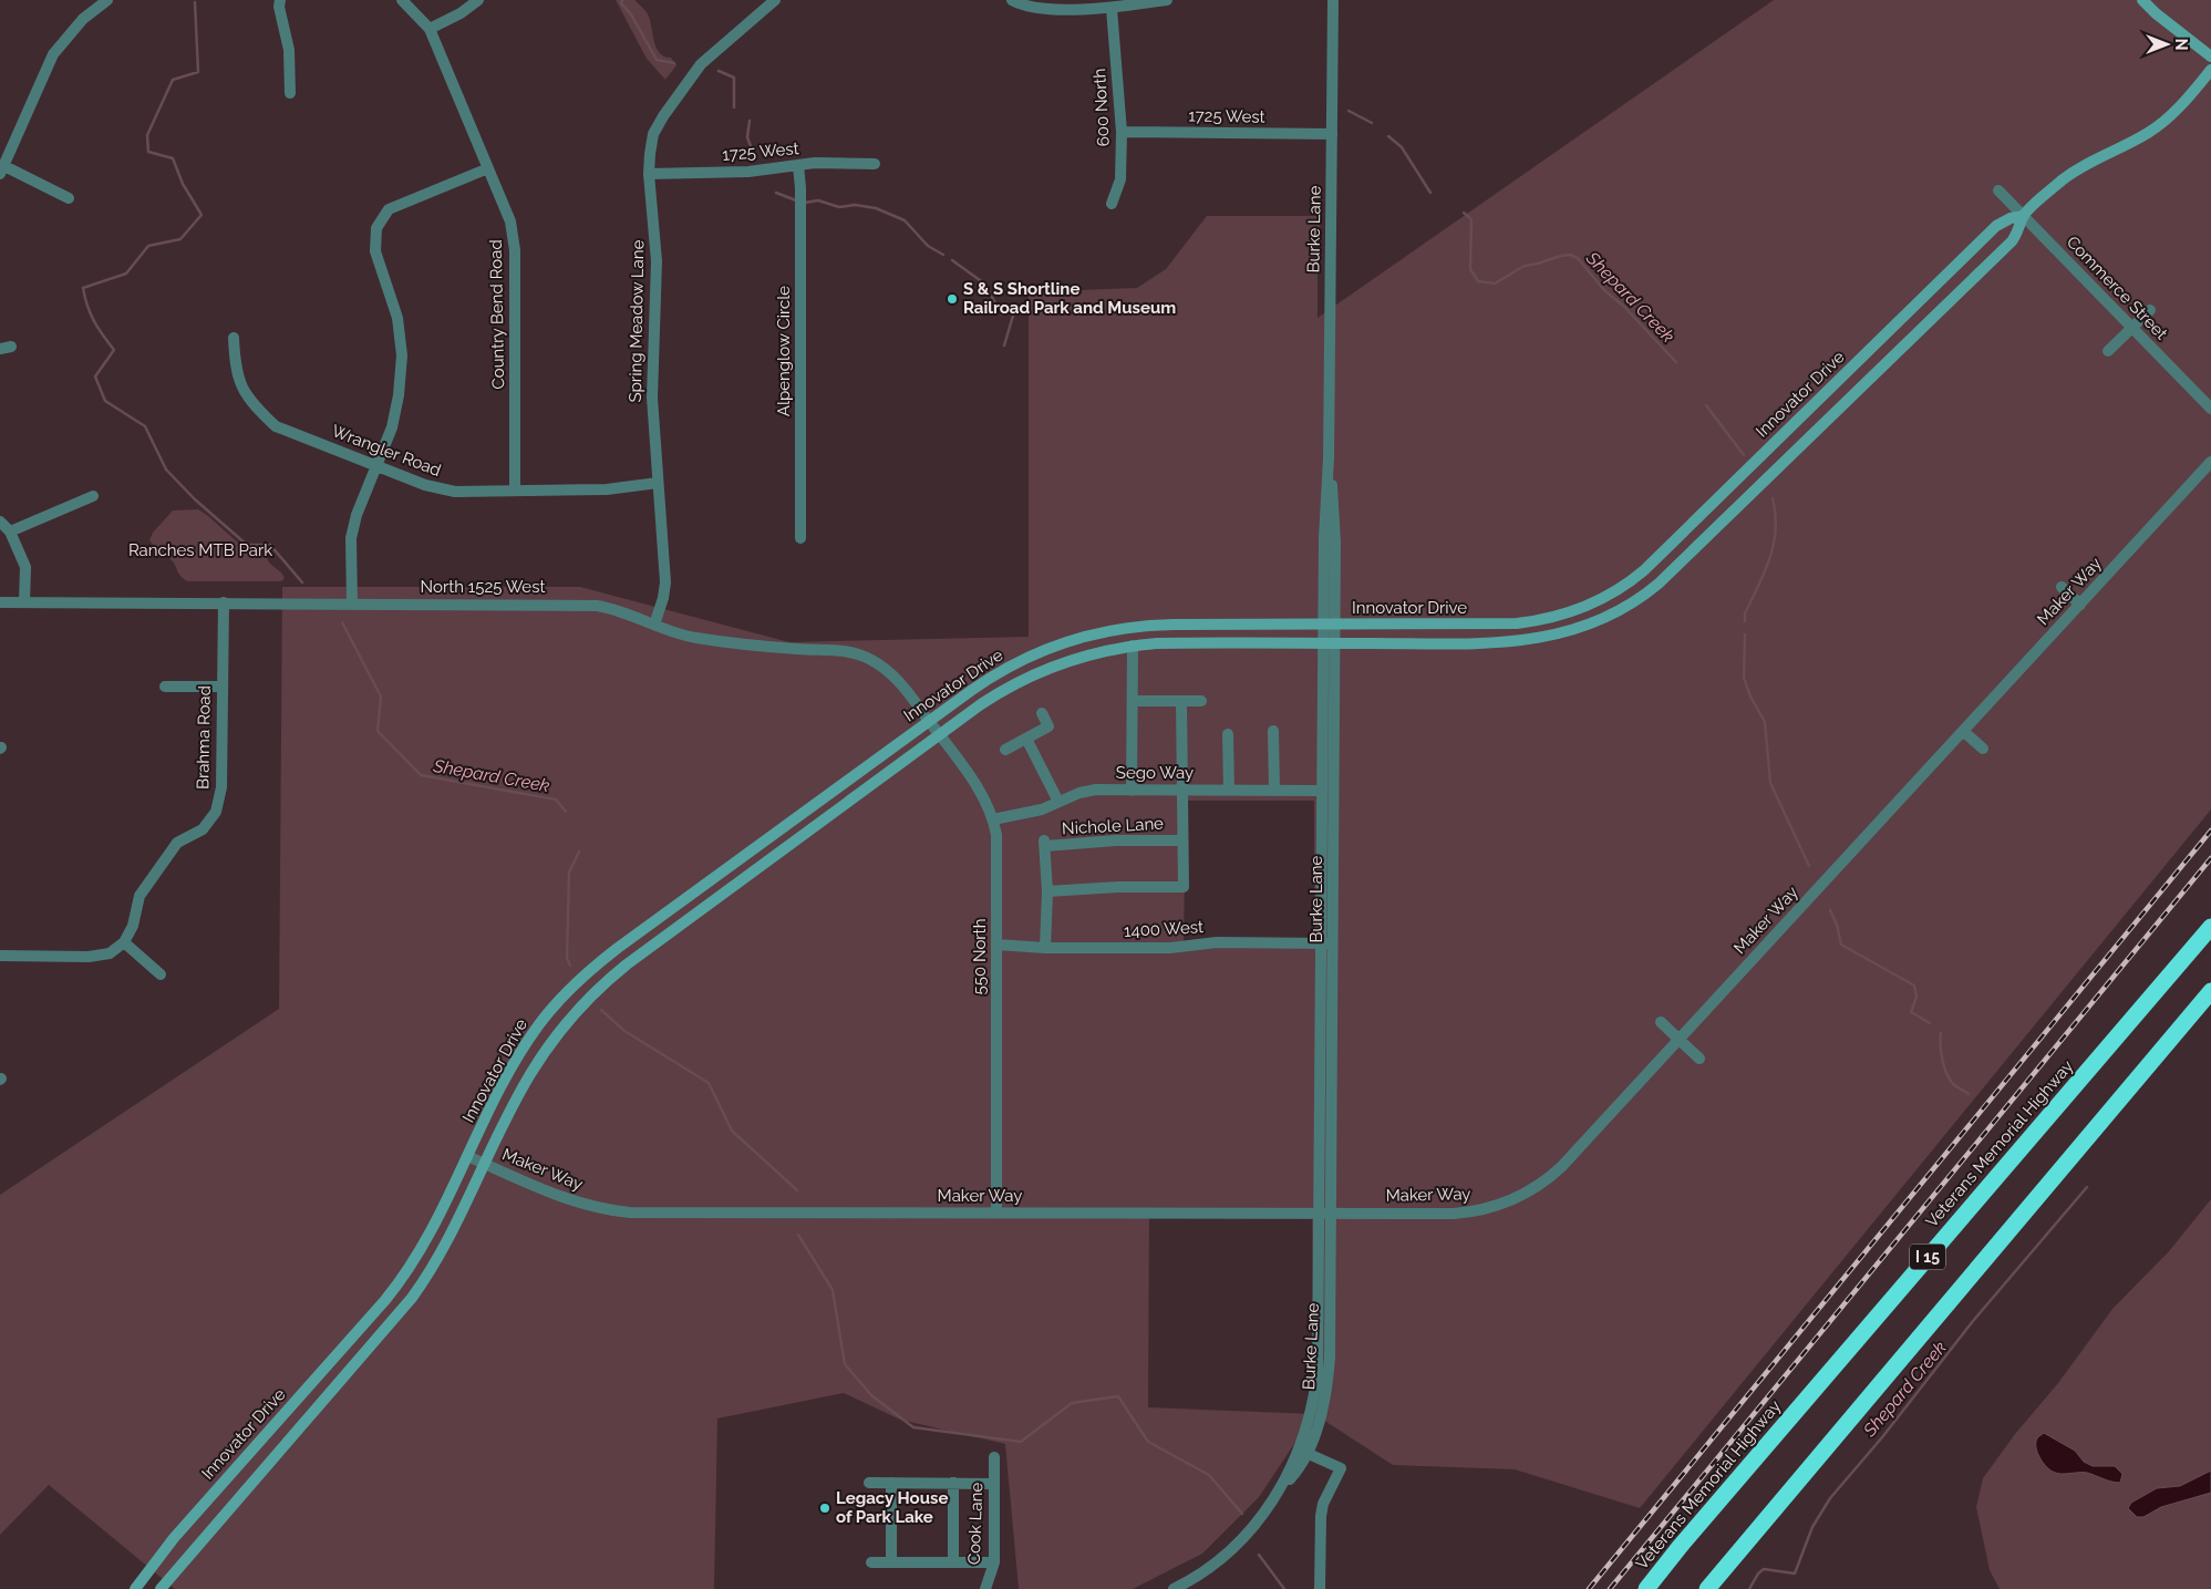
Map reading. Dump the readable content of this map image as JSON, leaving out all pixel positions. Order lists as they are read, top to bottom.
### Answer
{
  "streets": {
    "highway": ["Veterans Memorial Highway", "I 15"],
    "main road": ["Innovator Drive"],
    "street": [
      "600 North",
      "1725 West",
      "Burke Lane",
      "Commerce Street",
      "Country Bend Road",
      "Spring Meadow Lane",
      "Alpenglow Circle",
      "Wrangler Road",
      "North 1525 West",
      "Maker Way",
      "Brahma Road",
      "Sego Way",
      "Nichole Lane",
      "1400 West",
      "550 North",
      "Cook Lane"
    ]
  },
  "crossings": [
    ["600 North", "1725 West"],
    ["1725 West", "Burke Lane"],
    ["1725 West", "Spring Meadow Lane"],
    ["1725 West", "Alpenglow Circle"],
    ["Burke Lane", "Innovator Drive"],
    ["Burke Lane", "Maker Way"],
    ["Burke Lane", "Sego Way"],
    ["Burke Lane", "1400 West"],
    ["Commerce Street", "Innovator Drive"],
    ["Country Bend Road", "Wrangler Road"],
    ["Spring Meadow Lane", "Wrangler Road"],
    ["Spring Meadow Lane", "North 1525 West"],
    ["Innovator Drive", "North 1525 West"],
    ["Innovator Drive", "Maker Way"],
    ["Innovator Drive", "550 North"],
    ["North 1525 West", "Brahma Road"],
    ["North 1525 West", "550 North"],
    ["Maker Way", "550 North"],
    ["Sego Way", "550 North"],
    ["1400 West", "550 North"]
  ],
  "water": ["Shepard Creek"],
  "parks": ["Ranches MTB Park"],
  "places": ["S & S Shortline Railroad Park and Museum", "Legacy House of Park Lake"],
  "north": "right"
}
